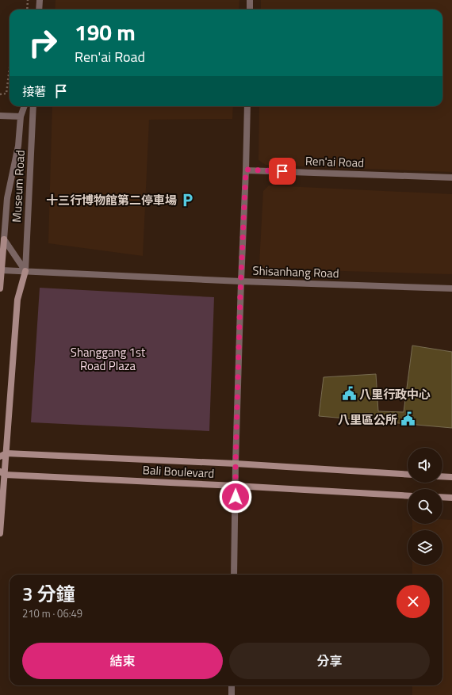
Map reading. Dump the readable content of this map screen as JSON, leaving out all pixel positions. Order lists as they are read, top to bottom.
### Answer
{
  "streets": {
    "street": [
      "Ren'ai Road",
      "Museum Road",
      "Shisanhang Road",
      "Bali Boulevard"
    ]
  },
  "crossings": [
    ["Museum Road", "Shisanhang Road"]
  ],
  "parks": ["Shanggang 1st Road Plaza"],
  "places": {
    "parking": ["十三行博物館第二停車場"],
    "public building": ["八里行政中心", "八里區公所"]
  },
  "page": {
    "turn": ["190 m", "Ren'ai Road"],
    "then": "接著",
    "heading": ["3 分鐘", "210 m · 06:49"],
    "buttons": ["結束", "分享"]
  }
}
